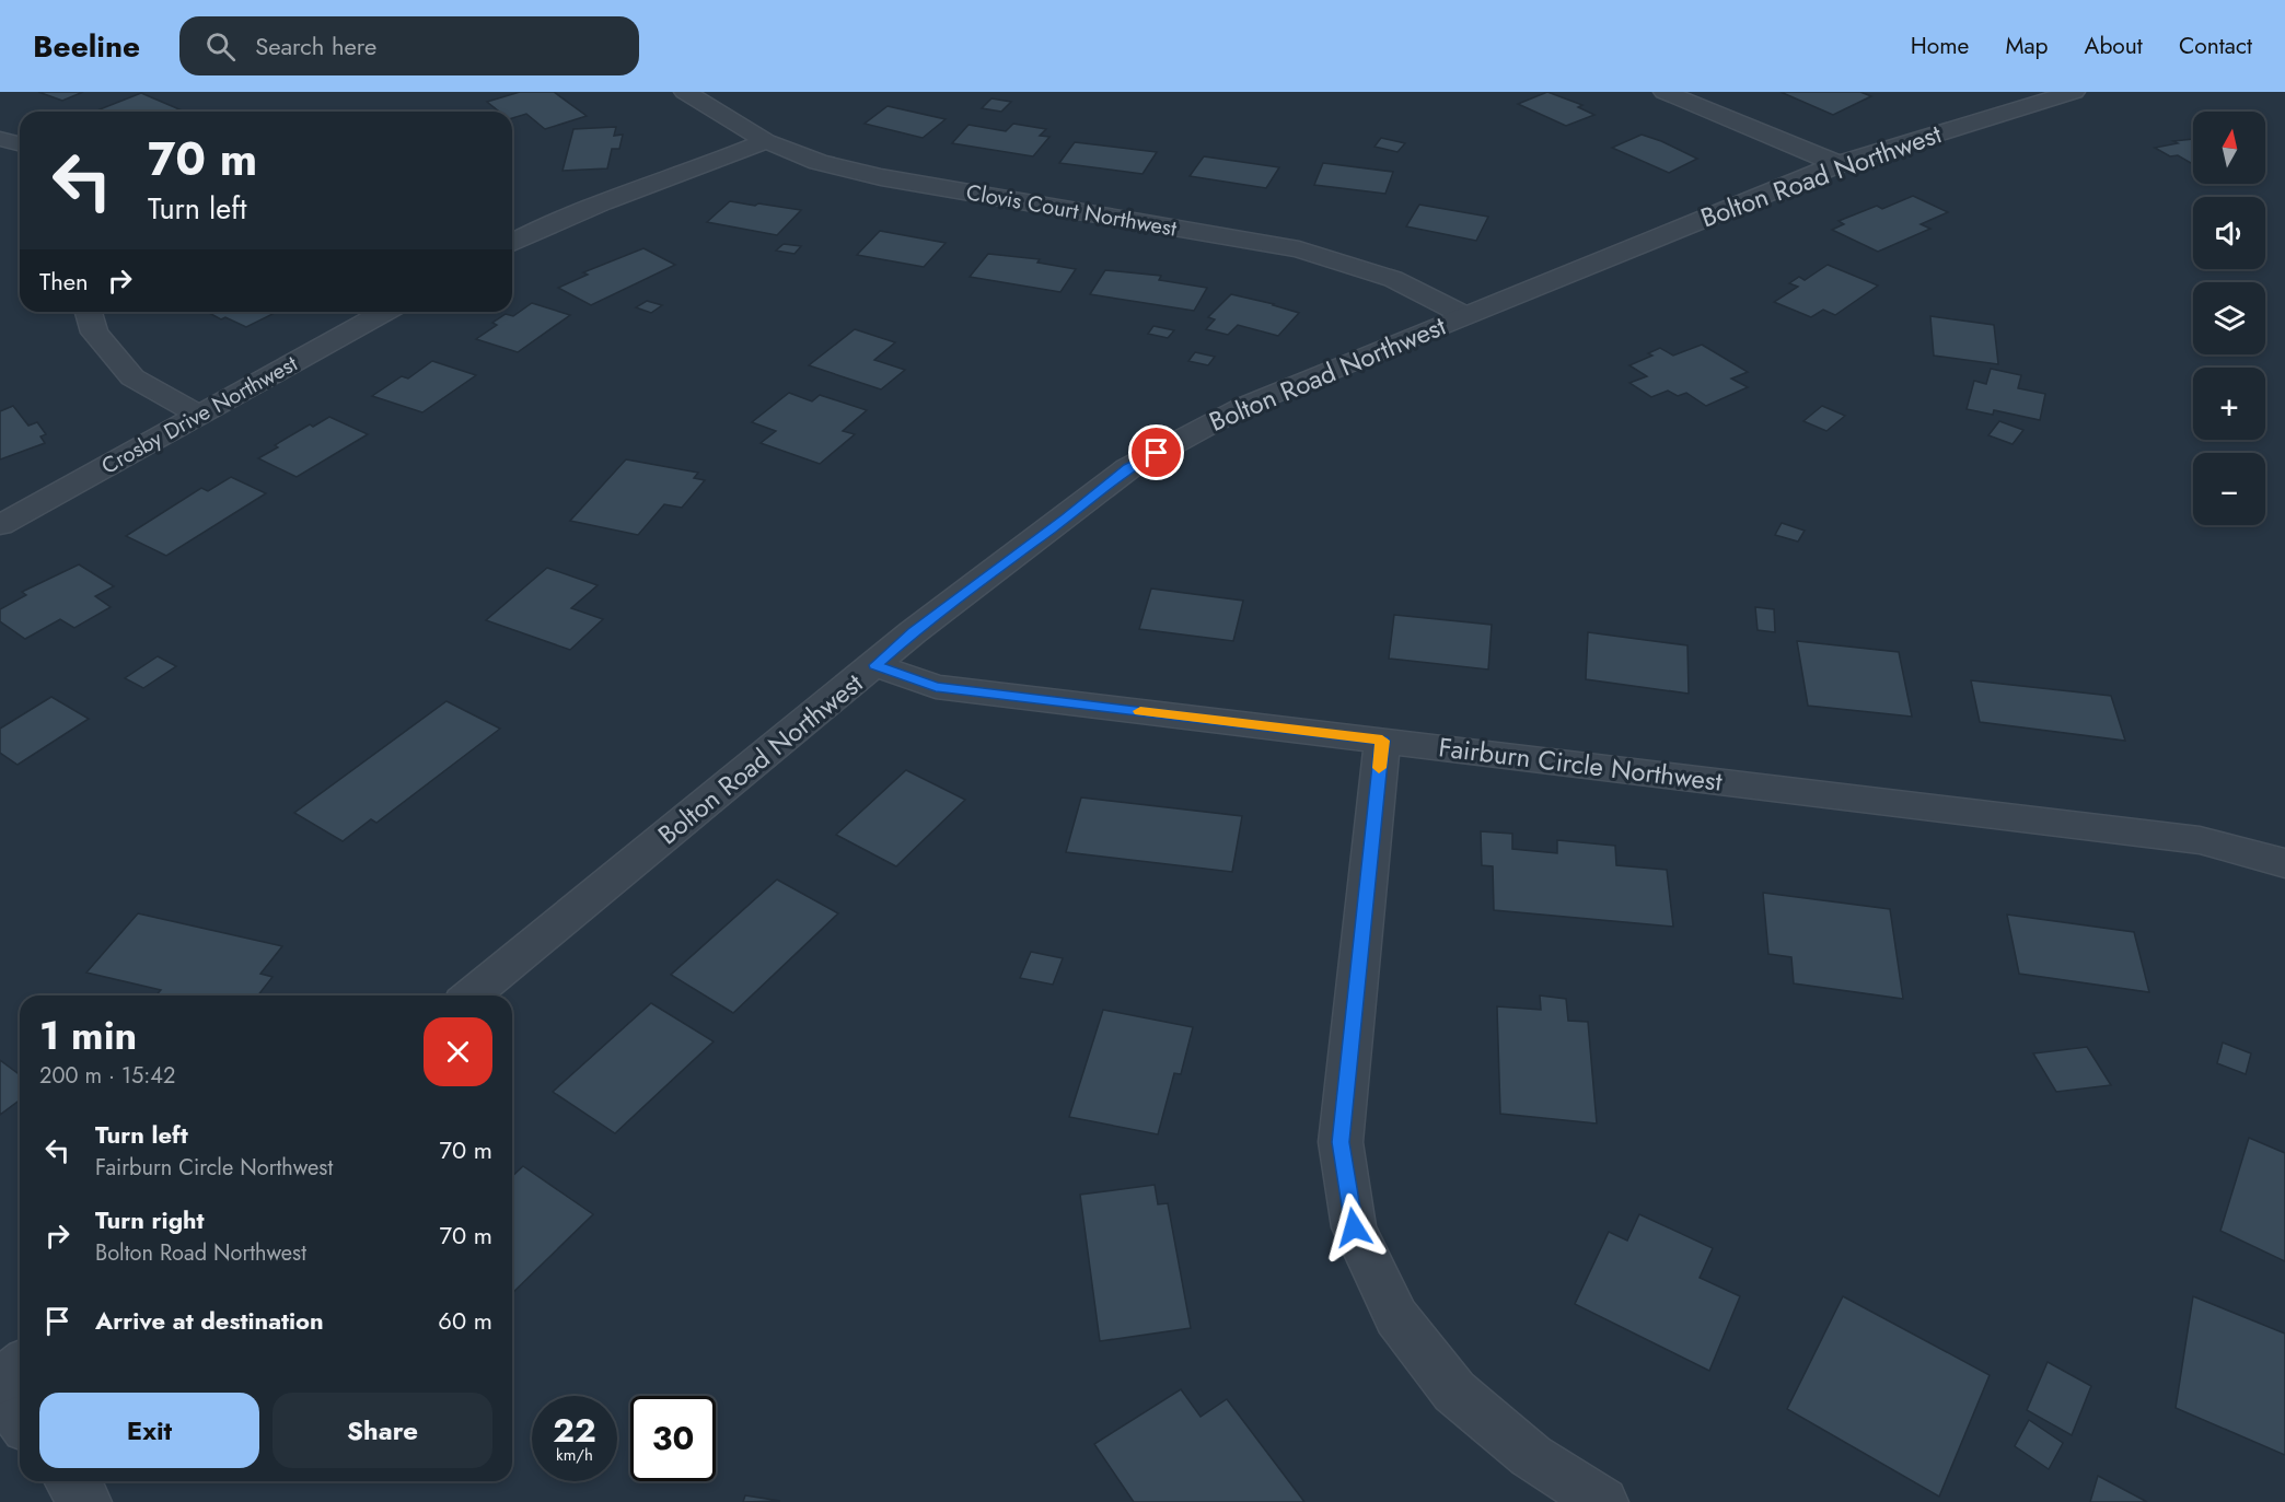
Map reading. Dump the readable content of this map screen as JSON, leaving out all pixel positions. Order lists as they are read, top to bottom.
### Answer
{
  "streets": {
    "street": [
      "Bolton Road Northwest",
      "Clovis Court Northwest",
      "Crosby Drive Northwest",
      "Fairburn Circle Northwest"
    ]
  },
  "crossings": [
    ["Bolton Road Northwest", "Clovis Court Northwest"],
    ["Bolton Road Northwest", "Fairburn Circle Northwest"]
  ],
  "north": "top",
  "page": {
    "header": "Beeline",
    "search": "Search here",
    "nav": [
      "Home",
      "Map",
      "About",
      "Contact"
    ],
    "map_buttons": ["+", "−"],
    "turn": ["70 m", "Turn left"],
    "then": "Then",
    "heading": ["1 min", "200 m · 15:42"],
    "list": [
      {
        "name": "Turn left",
        "note": "Fairburn Circle Northwest",
        "value": "70 m"
      },
      {
        "name": "Turn right",
        "note": "Bolton Road Northwest",
        "value": "70 m"
      },
      {
        "name": "Arrive at destination",
        "value": "60 m"
      }
    ],
    "buttons": ["Exit", "Share"],
    "speed": "22 km/h",
    "limit": "30"
  }
}
